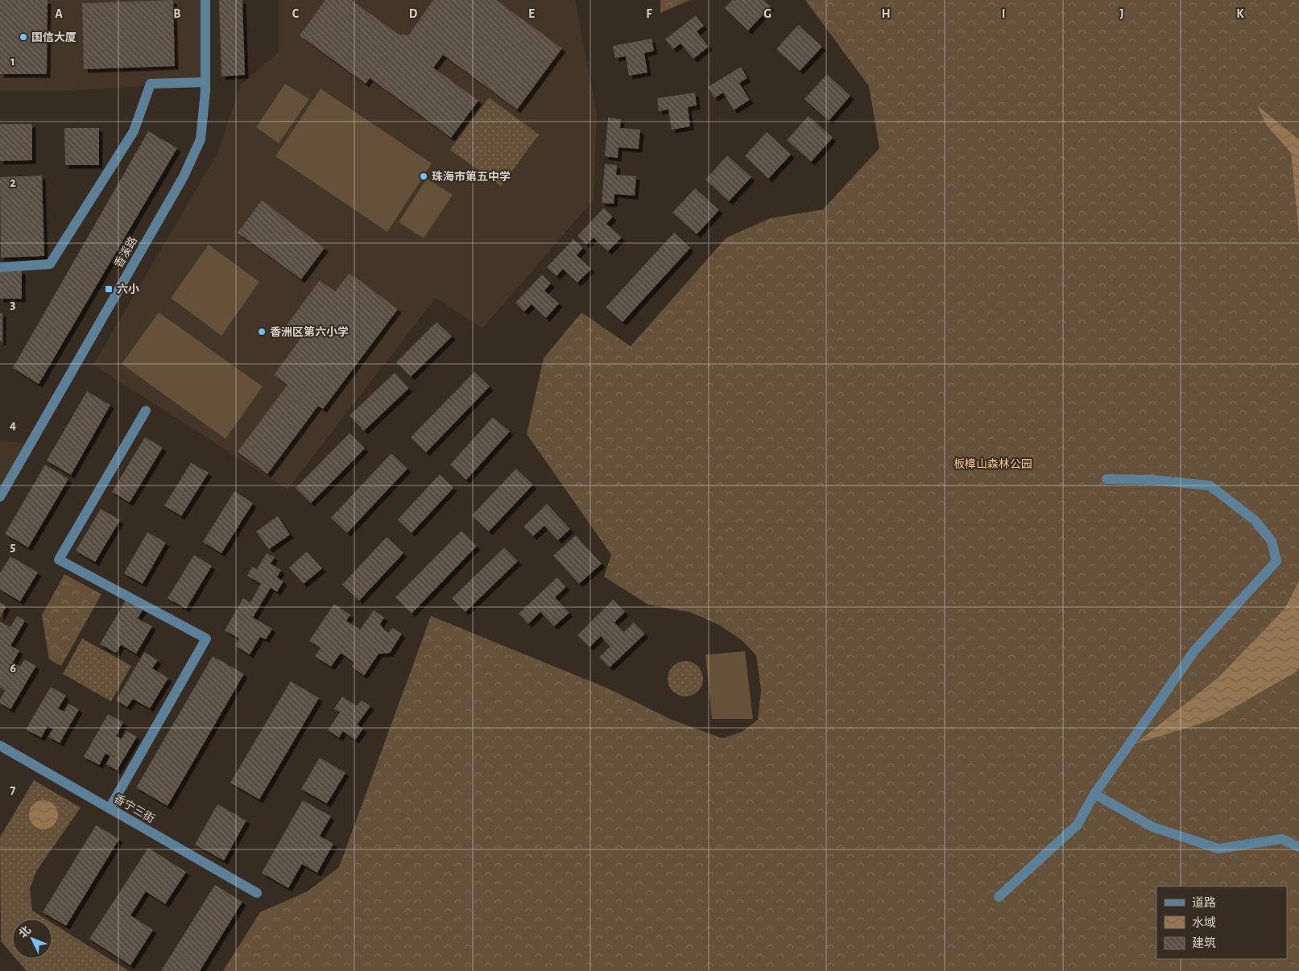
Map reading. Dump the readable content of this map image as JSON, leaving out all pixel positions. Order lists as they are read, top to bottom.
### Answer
{
  "streets": {
    "street": ["香溪路", "香宁三街"]
  },
  "parks": ["板樟山森林公园"],
  "places": {
    "other": ["国信大厦", "珠海市第五中学", "香洲区第六小学"],
    "transit": ["六小"]
  },
  "legend": ["道路", "水域", "建筑"],
  "north": "top left",
  "grid": {
    "columns": [
      "A",
      "B",
      "C",
      "D",
      "E",
      "F",
      "G",
      "H",
      "I",
      "J",
      "K"
    ],
    "rows": [
      "1",
      "2",
      "3",
      "4",
      "5",
      "6",
      "7"
    ]
  }
}
